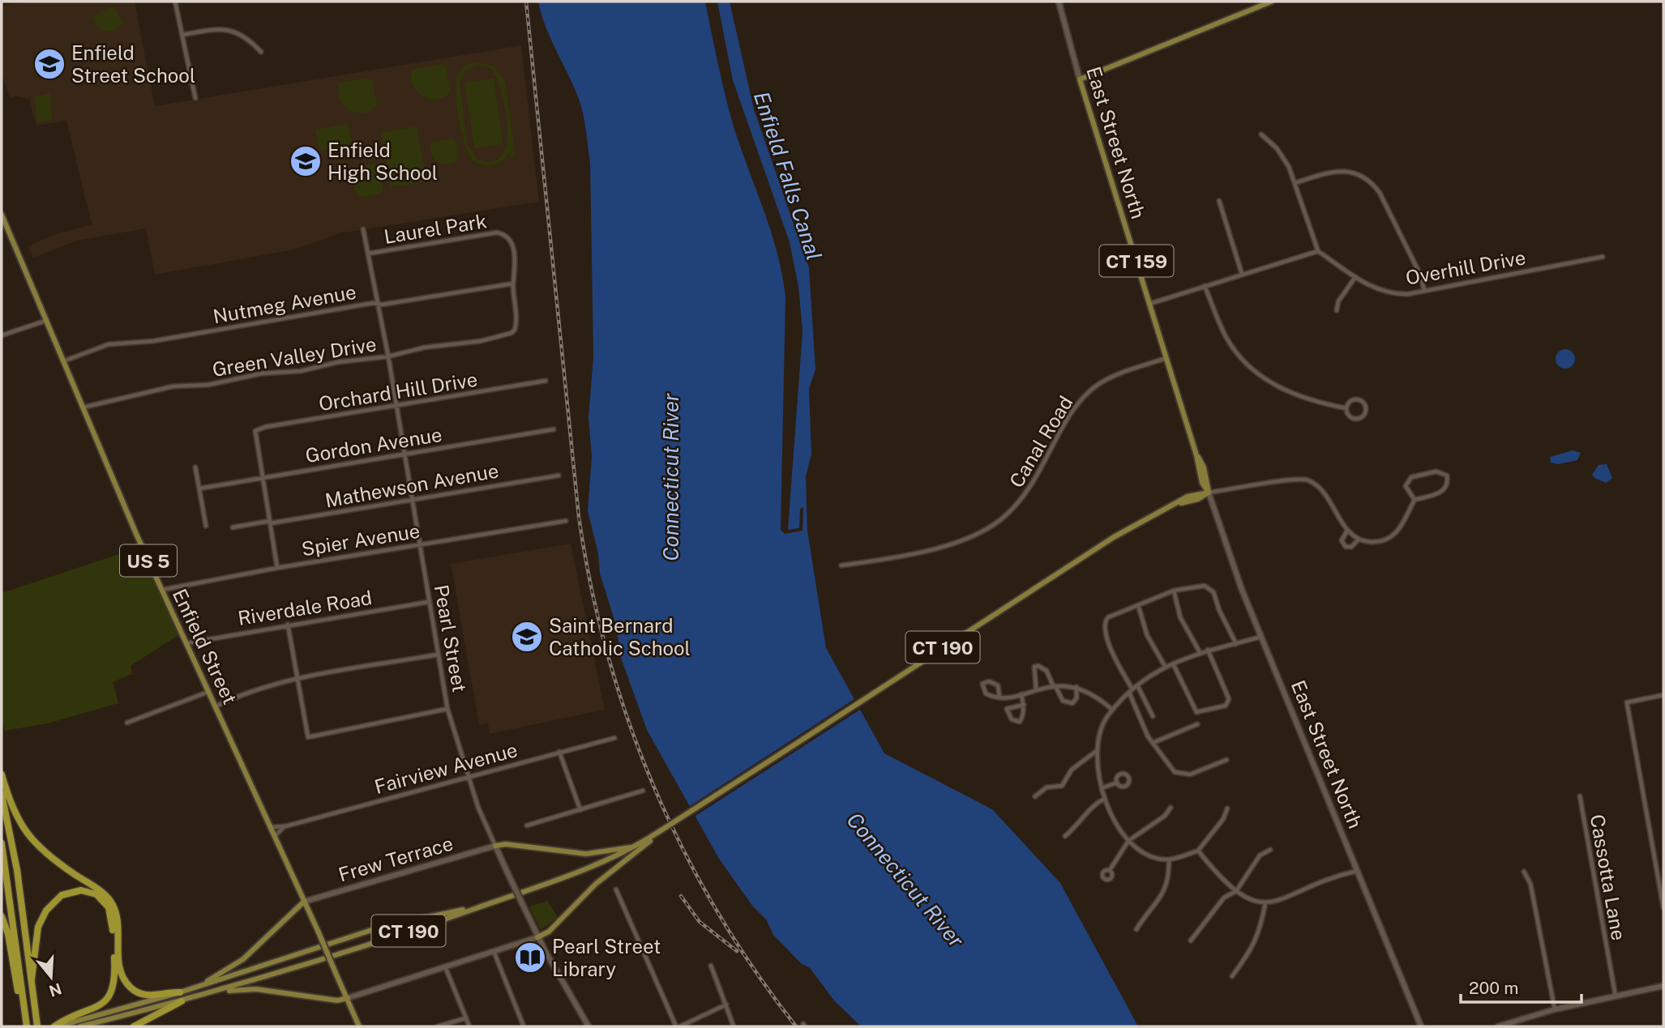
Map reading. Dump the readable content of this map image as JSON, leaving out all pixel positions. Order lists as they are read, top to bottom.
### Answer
{
  "streets": {
    "main road": [
      "East Street North",
      "CT 159",
      "US 5",
      "Pearl Street",
      "Enfield Street",
      "CT 190",
      "Frew Terrace"
    ],
    "street": [
      "Laurel Park",
      "Overhill Drive",
      "Nutmeg Avenue",
      "Green Valley Drive",
      "Orchard Hill Drive",
      "Canal Road",
      "Gordon Avenue",
      "Mathewson Avenue",
      "Spier Avenue",
      "Riverdale Road",
      "Fairview Avenue",
      "Cassotta Lane"
    ]
  },
  "crossings": [
    ["East Street North", "Canal Road"],
    ["East Street North", "CT 190"],
    ["Laurel Park", "Nutmeg Avenue"],
    ["Laurel Park", "Green Valley Drive"],
    ["Laurel Park", "Pearl Street"],
    ["Nutmeg Avenue", "Pearl Street"],
    ["Nutmeg Avenue", "Enfield Street"],
    ["Green Valley Drive", "Pearl Street"],
    ["Green Valley Drive", "Enfield Street"],
    ["Orchard Hill Drive", "Gordon Avenue"],
    ["Orchard Hill Drive", "Pearl Street"],
    ["Gordon Avenue", "Pearl Street"],
    ["Mathewson Avenue", "Pearl Street"],
    ["Spier Avenue", "Pearl Street"],
    ["Spier Avenue", "Enfield Street"],
    ["Riverdale Road", "Pearl Street"],
    ["Riverdale Road", "Enfield Street"],
    ["Pearl Street", "Fairview Avenue"],
    ["Pearl Street", "Frew Terrace"],
    ["Enfield Street", "Fairview Avenue"],
    ["Enfield Street", "Frew Terrace"]
  ],
  "water": ["Enfield Falls Canal", "Connecticut River"],
  "places": {
    "school or university": ["Enfield Street School", "Enfield High School", "Saint Bernard Catholic School"],
    "library": ["Pearl Street Library"]
  },
  "scale_bar": "200 m",
  "north": "bottom"
}
